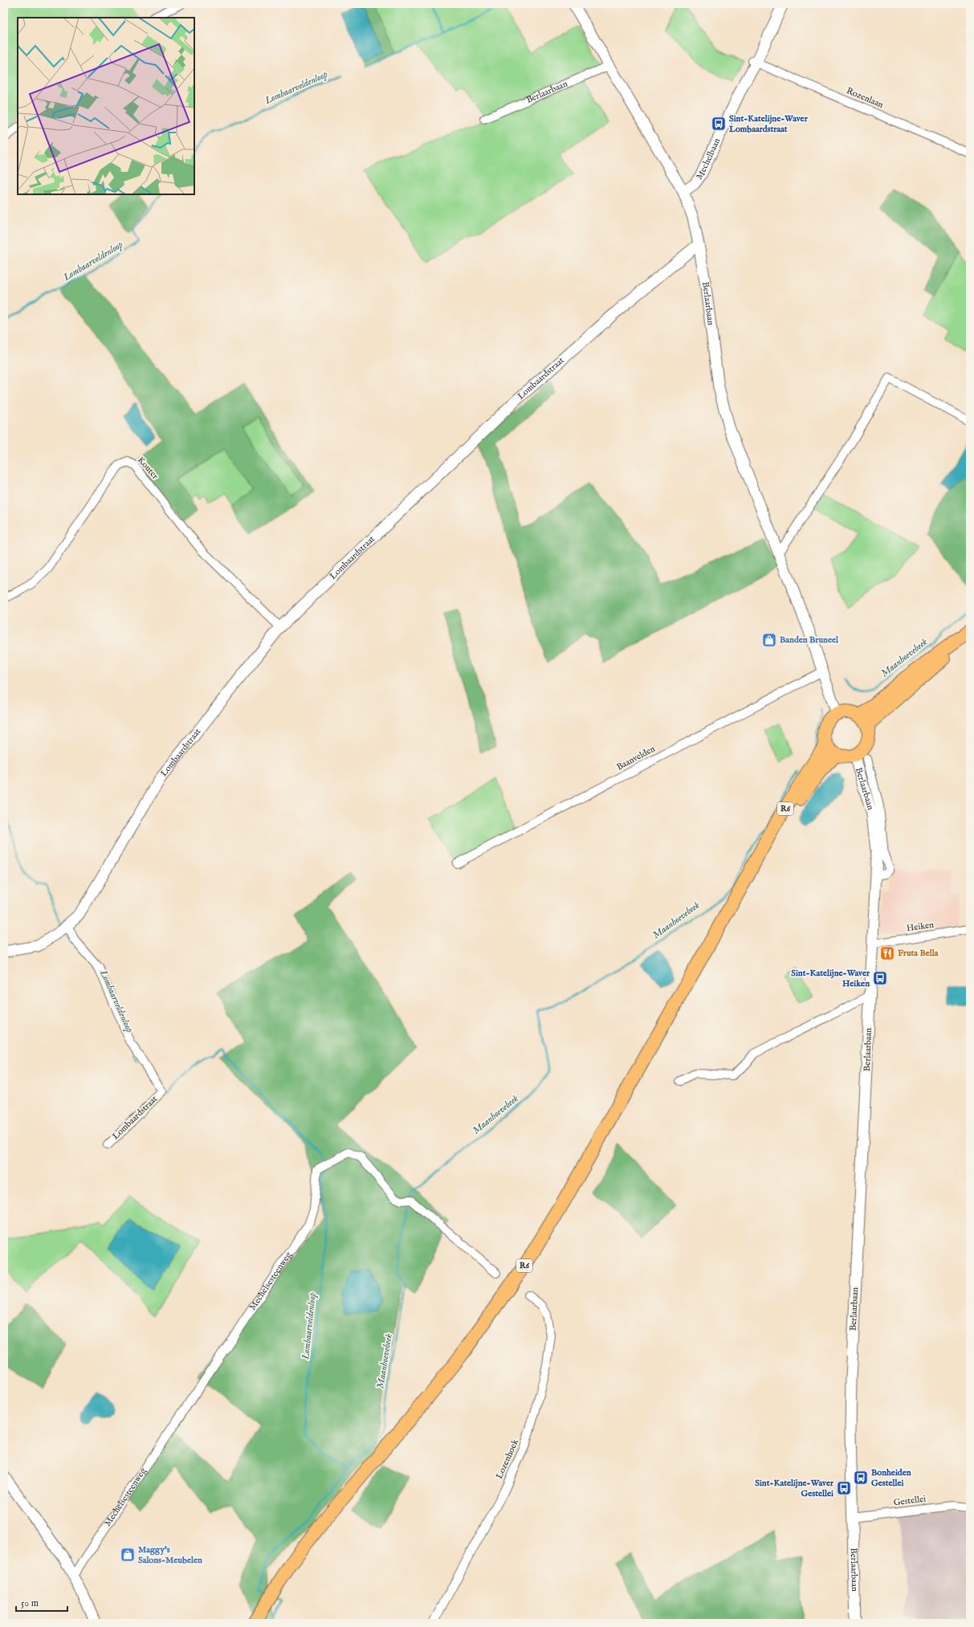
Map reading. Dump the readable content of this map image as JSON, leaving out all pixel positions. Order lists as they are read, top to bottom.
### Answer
{
  "streets": {
    "main road": ["R6"],
    "street": [
      "Berlaarbaan",
      "Rozenlaan",
      "Mechelbaan",
      "Lombaardstraat",
      "Kouter",
      "Baanvelden",
      "Heiken",
      "Mechelsesteenweg",
      "Lozenhoek",
      "Gestellei"
    ]
  },
  "crossings": [
    ["Berlaarbaan", "Mechelbaan"],
    ["Berlaarbaan", "Lombaardstraat"],
    ["Berlaarbaan", "Baanvelden"],
    ["Berlaarbaan", "R6"],
    ["Berlaarbaan", "Heiken"],
    ["Berlaarbaan", "Gestellei"],
    ["Rozenlaan", "Mechelbaan"],
    ["Lombaardstraat", "Kouter"]
  ],
  "water": ["Lombaarveldenloop", "Maanhoevebeek"],
  "places": {
    "bus stop": [
      "Sint-Katelijne-Waver Lombaardstraat",
      "Sint-Katelijne-Waver Heiken",
      "Bonheiden Gestellei",
      "Sint-Katelijne-Waver Gestellei"
    ],
    "shop": ["Banden Bruneel", "Maggy's Salons-Meubelen"],
    "restaurant": ["Fruta Bella"]
  },
  "scale_bar": "50 m"
}
